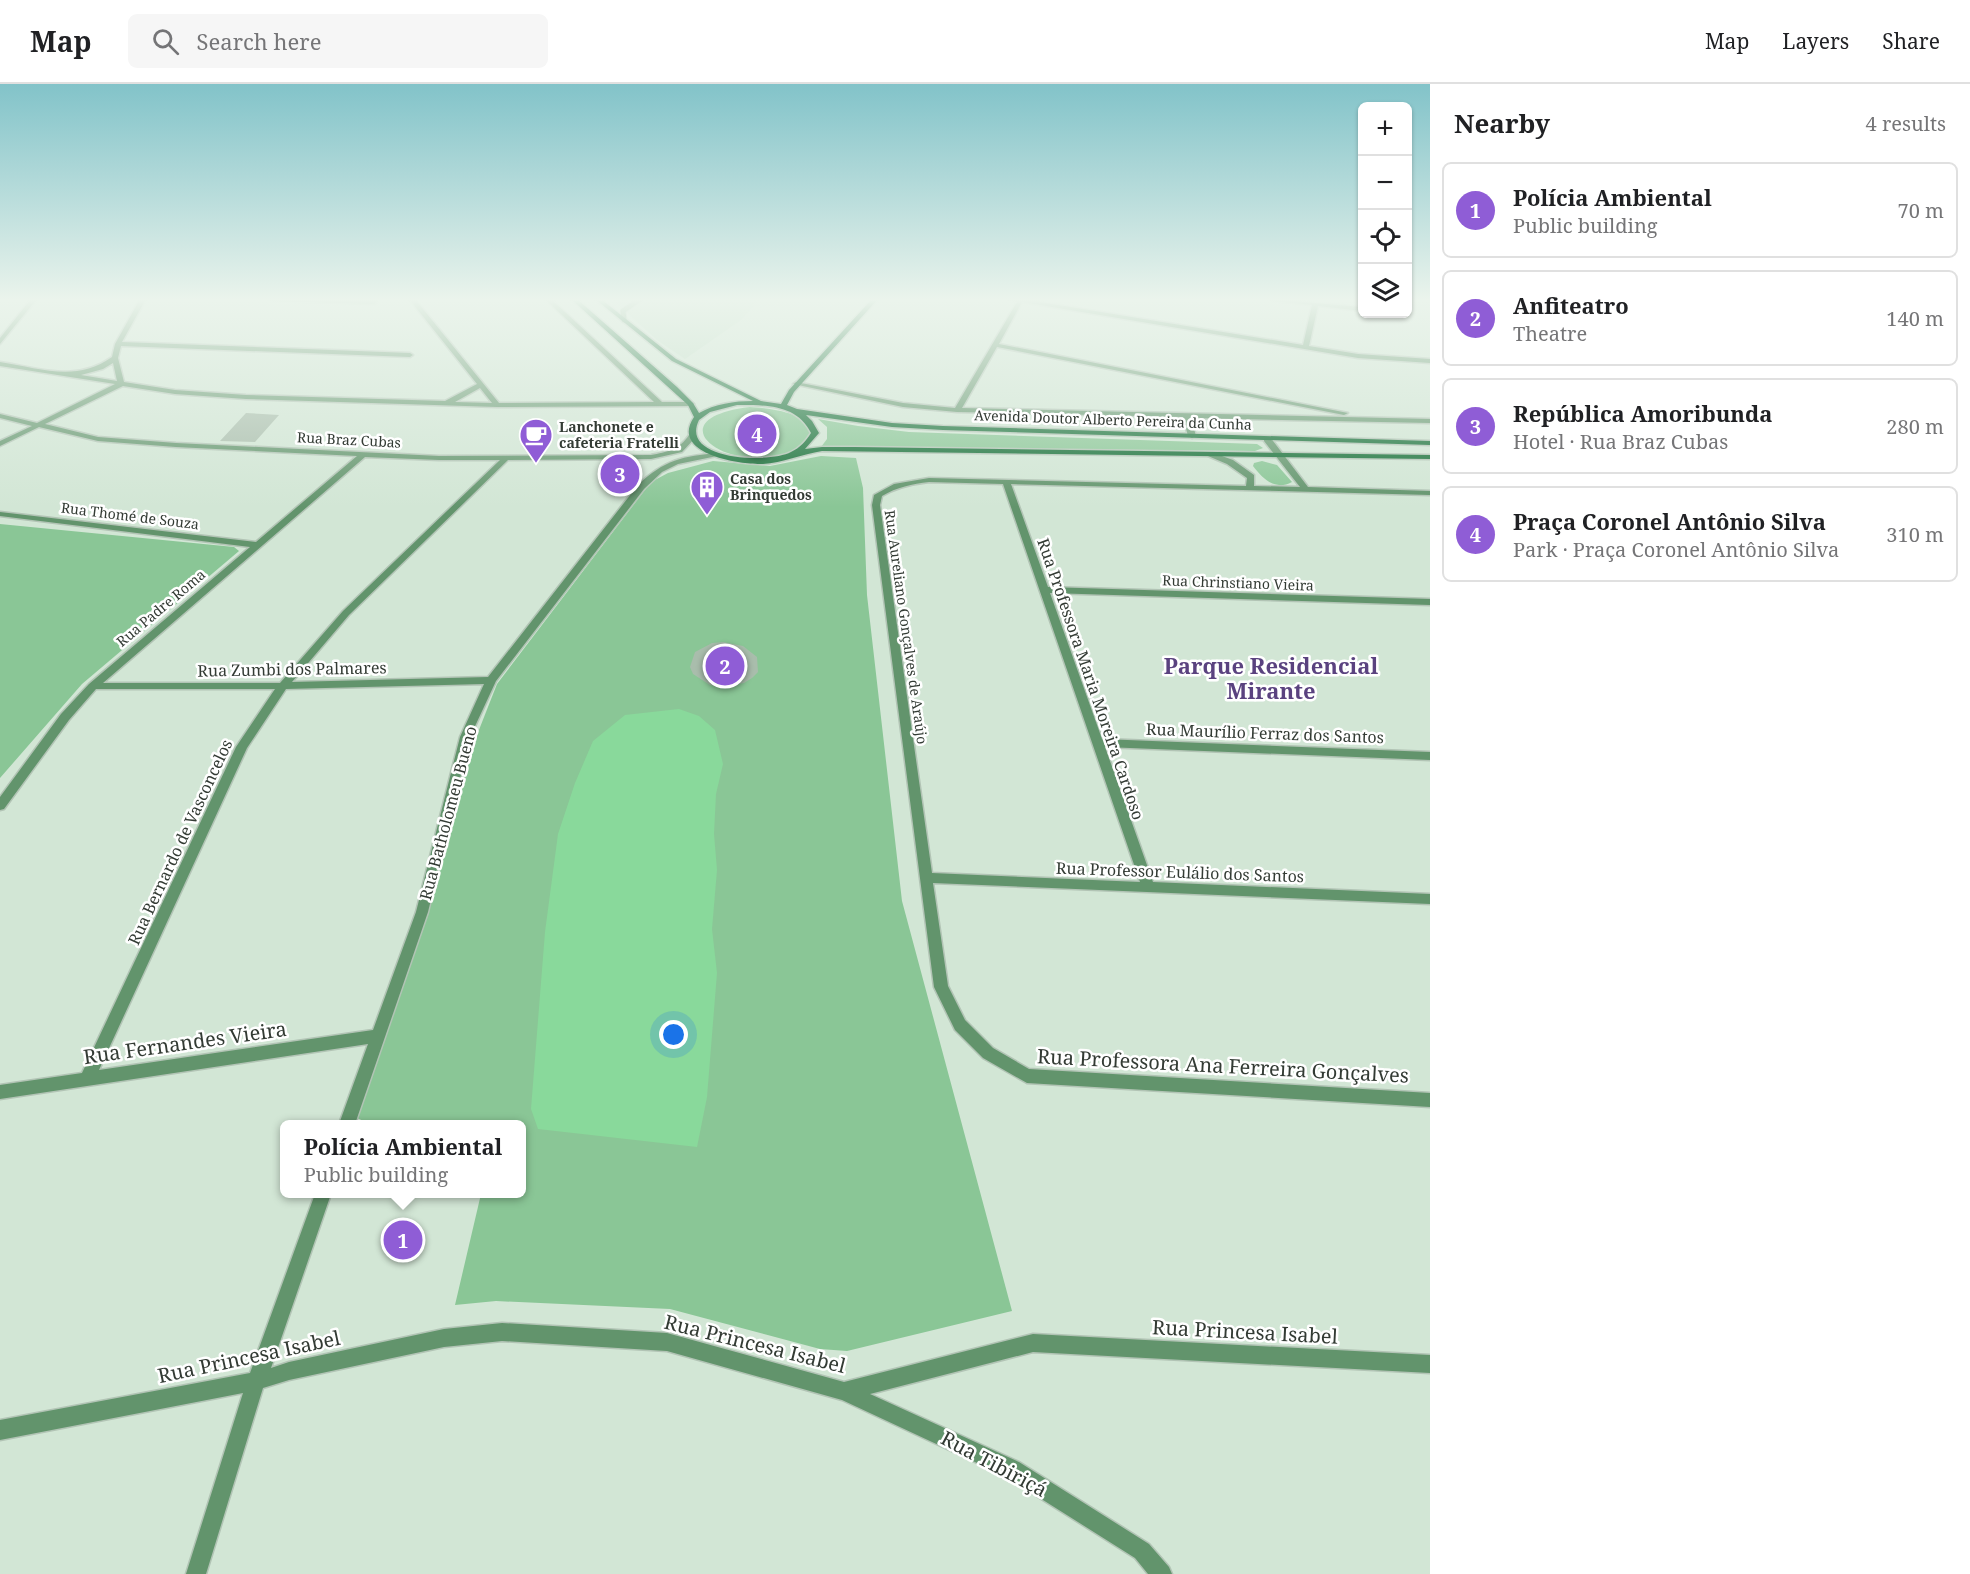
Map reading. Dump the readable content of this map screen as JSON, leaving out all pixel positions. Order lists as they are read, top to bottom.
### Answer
{
  "streets": {
    "main road": ["Avenida Doutor Alberto Pereira da Cunha"],
    "street": [
      "Rua Braz Cubas",
      "Rua Thomé de Souza",
      "Rua Chrinstiano Vieira",
      "Rua Padre Roma",
      "Rua Aureliano Gonçalves de Araújo",
      "Rua Zumbi dos Palmares",
      "Rua Professora Maria Moreira Cardoso",
      "Rua Maurílio Ferraz dos Santos",
      "Rua Batholomeu Bueno",
      "Rua Bernardo de Vasconcelos",
      "Rua Professor Eulálio dos Santos",
      "Rua Fernandes Vieira",
      "Rua Professora Ana Ferreira Gonçalves",
      "Rua Princesa Isabel",
      "Rua Tibiriçá"
    ]
  },
  "crossings": [
    ["Avenida Doutor Alberto Pereira da Cunha", "Rua Batholomeu Bueno"],
    ["Rua Braz Cubas", "Rua Padre Roma"],
    ["Rua Braz Cubas", "Rua Bernardo de Vasconcelos"],
    ["Rua Thomé de Souza", "Rua Padre Roma"],
    ["Rua Chrinstiano Vieira", "Rua Professora Maria Moreira Cardoso"],
    ["Rua Padre Roma", "Rua Zumbi dos Palmares"],
    ["Rua Aureliano Gonçalves de Araújo", "Rua Professora Maria Moreira Cardoso"],
    ["Rua Aureliano Gonçalves de Araújo", "Rua Professor Eulálio dos Santos"],
    ["Rua Aureliano Gonçalves de Araújo", "Rua Professora Ana Ferreira Gonçalves"],
    ["Rua Zumbi dos Palmares", "Rua Batholomeu Bueno"],
    ["Rua Zumbi dos Palmares", "Rua Bernardo de Vasconcelos"],
    ["Rua Professora Maria Moreira Cardoso", "Rua Maurílio Ferraz dos Santos"],
    ["Rua Professora Maria Moreira Cardoso", "Rua Professor Eulálio dos Santos"],
    ["Rua Batholomeu Bueno", "Rua Fernandes Vieira"],
    ["Rua Bernardo de Vasconcelos", "Rua Fernandes Vieira"],
    ["Rua Princesa Isabel", "Rua Tibiriçá"]
  ],
  "districts": ["Parque Residencial Mirante"],
  "places": {
    "cafe": ["Lanchonete e cafeteria Fratelli"],
    "building": ["Casa dos Brinquedos"]
  },
  "page": {
    "header": "Map",
    "search": "Search here",
    "nav": ["Map", "Layers", "Share"],
    "heading": ["Nearby", "4 results"],
    "map_buttons": ["+", "−"],
    "list": [
      {
        "mark": "1",
        "name": "Polícia Ambiental",
        "note": "Public building",
        "value": "70 m"
      },
      {
        "mark": "2",
        "name": "Anfiteatro",
        "note": "Theatre",
        "value": "140 m"
      },
      {
        "mark": "3",
        "name": "República Amoribunda",
        "note": "Hotel · Rua Braz Cubas",
        "value": "280 m"
      },
      {
        "mark": "4",
        "name": "Praça Coronel Antônio Silva",
        "note": "Park · Praça Coronel Antônio Silva",
        "value": "310 m"
      }
    ],
    "pins": [
      "4",
      "3",
      "2",
      "1"
    ],
    "popup": ["Polícia Ambiental", "Public building"]
  }
}
